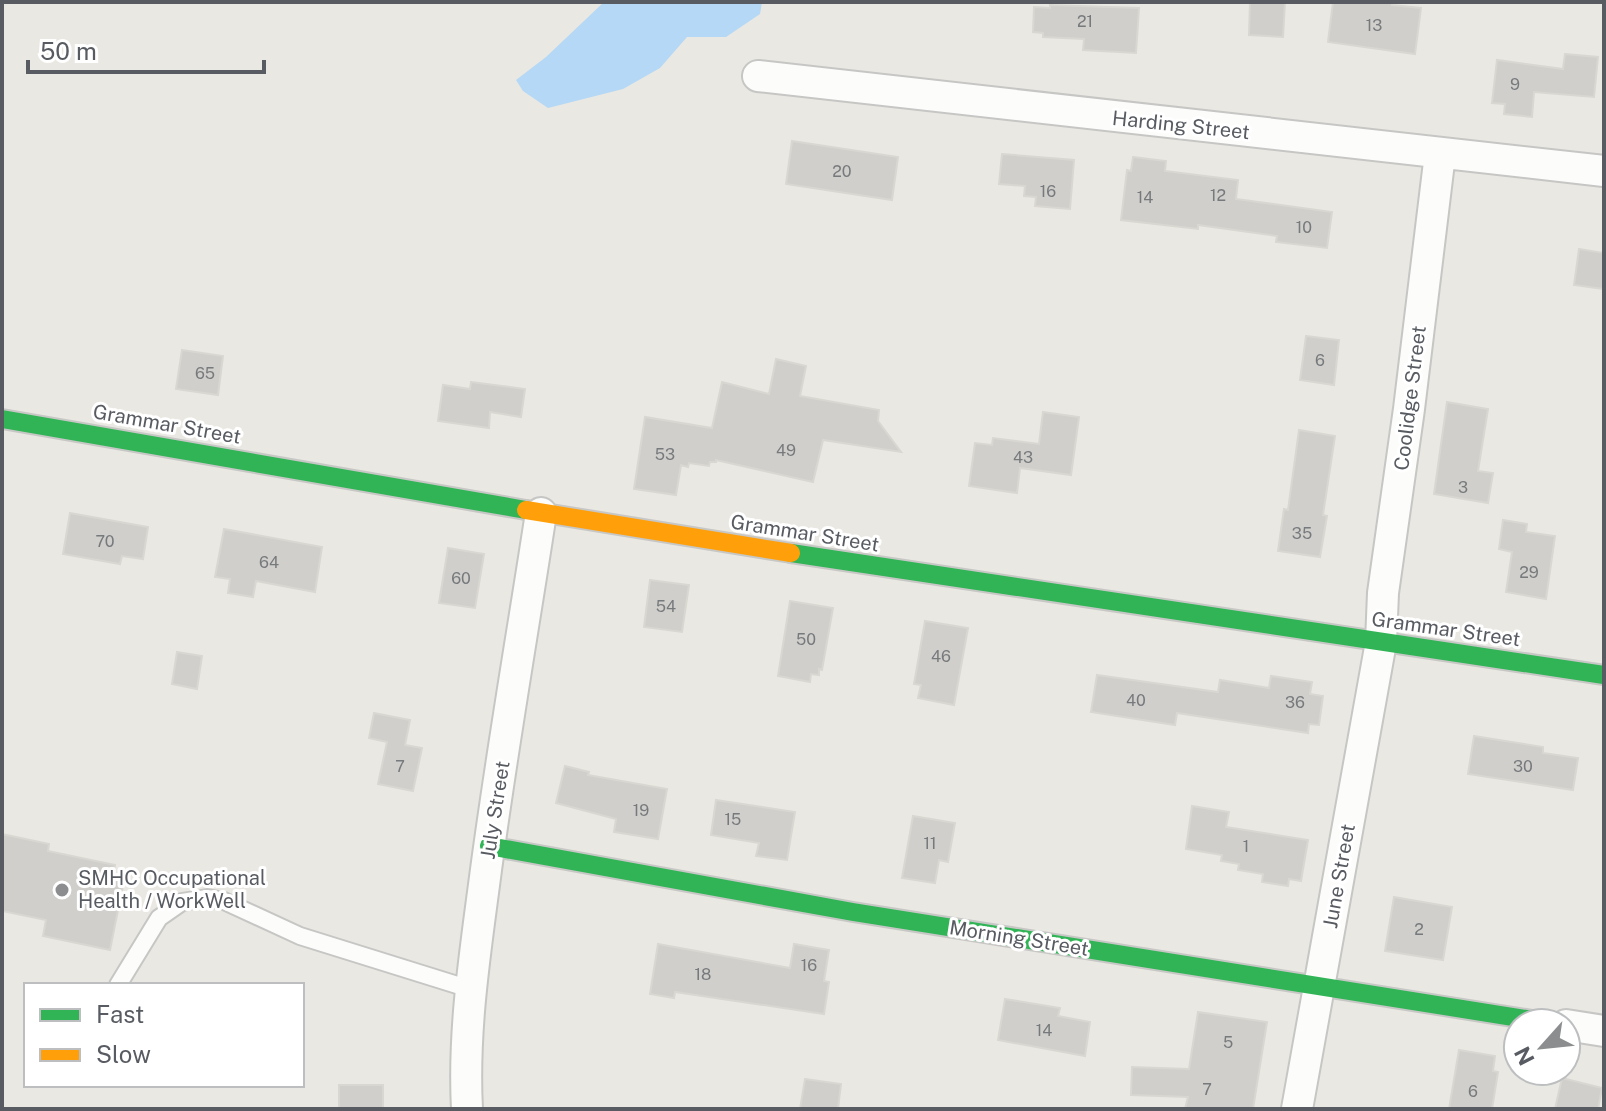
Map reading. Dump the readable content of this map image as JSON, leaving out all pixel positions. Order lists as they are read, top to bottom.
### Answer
{
  "streets": {
    "street": [
      "Harding Street",
      "Coolidge Street",
      "Grammar Street",
      "July Street",
      "June Street",
      "Morning Street"
    ]
  },
  "crossings": [
    ["Harding Street", "Coolidge Street"],
    ["Coolidge Street", "Grammar Street"],
    ["Coolidge Street", "June Street"],
    ["Grammar Street", "July Street"],
    ["Grammar Street", "June Street"],
    ["July Street", "Morning Street"],
    ["June Street", "Morning Street"]
  ],
  "places": ["SMHC Occupational Health / WorkWell"],
  "house_numbers": [
    "21",
    "13",
    "9",
    "20",
    "16",
    "12",
    "14",
    "10",
    "6",
    "65",
    "49",
    "53",
    "43",
    "3",
    "35",
    "70",
    "64",
    "29",
    "60",
    "54",
    "50",
    "46",
    "40",
    "36",
    "7",
    "30",
    "19",
    "15",
    "11",
    "1",
    "2",
    "16",
    "18",
    "14",
    "5",
    "7",
    "6"
  ],
  "legend": ["Fast", "Slow"],
  "scale_bar": "50 m",
  "north": "bottom left"
}
